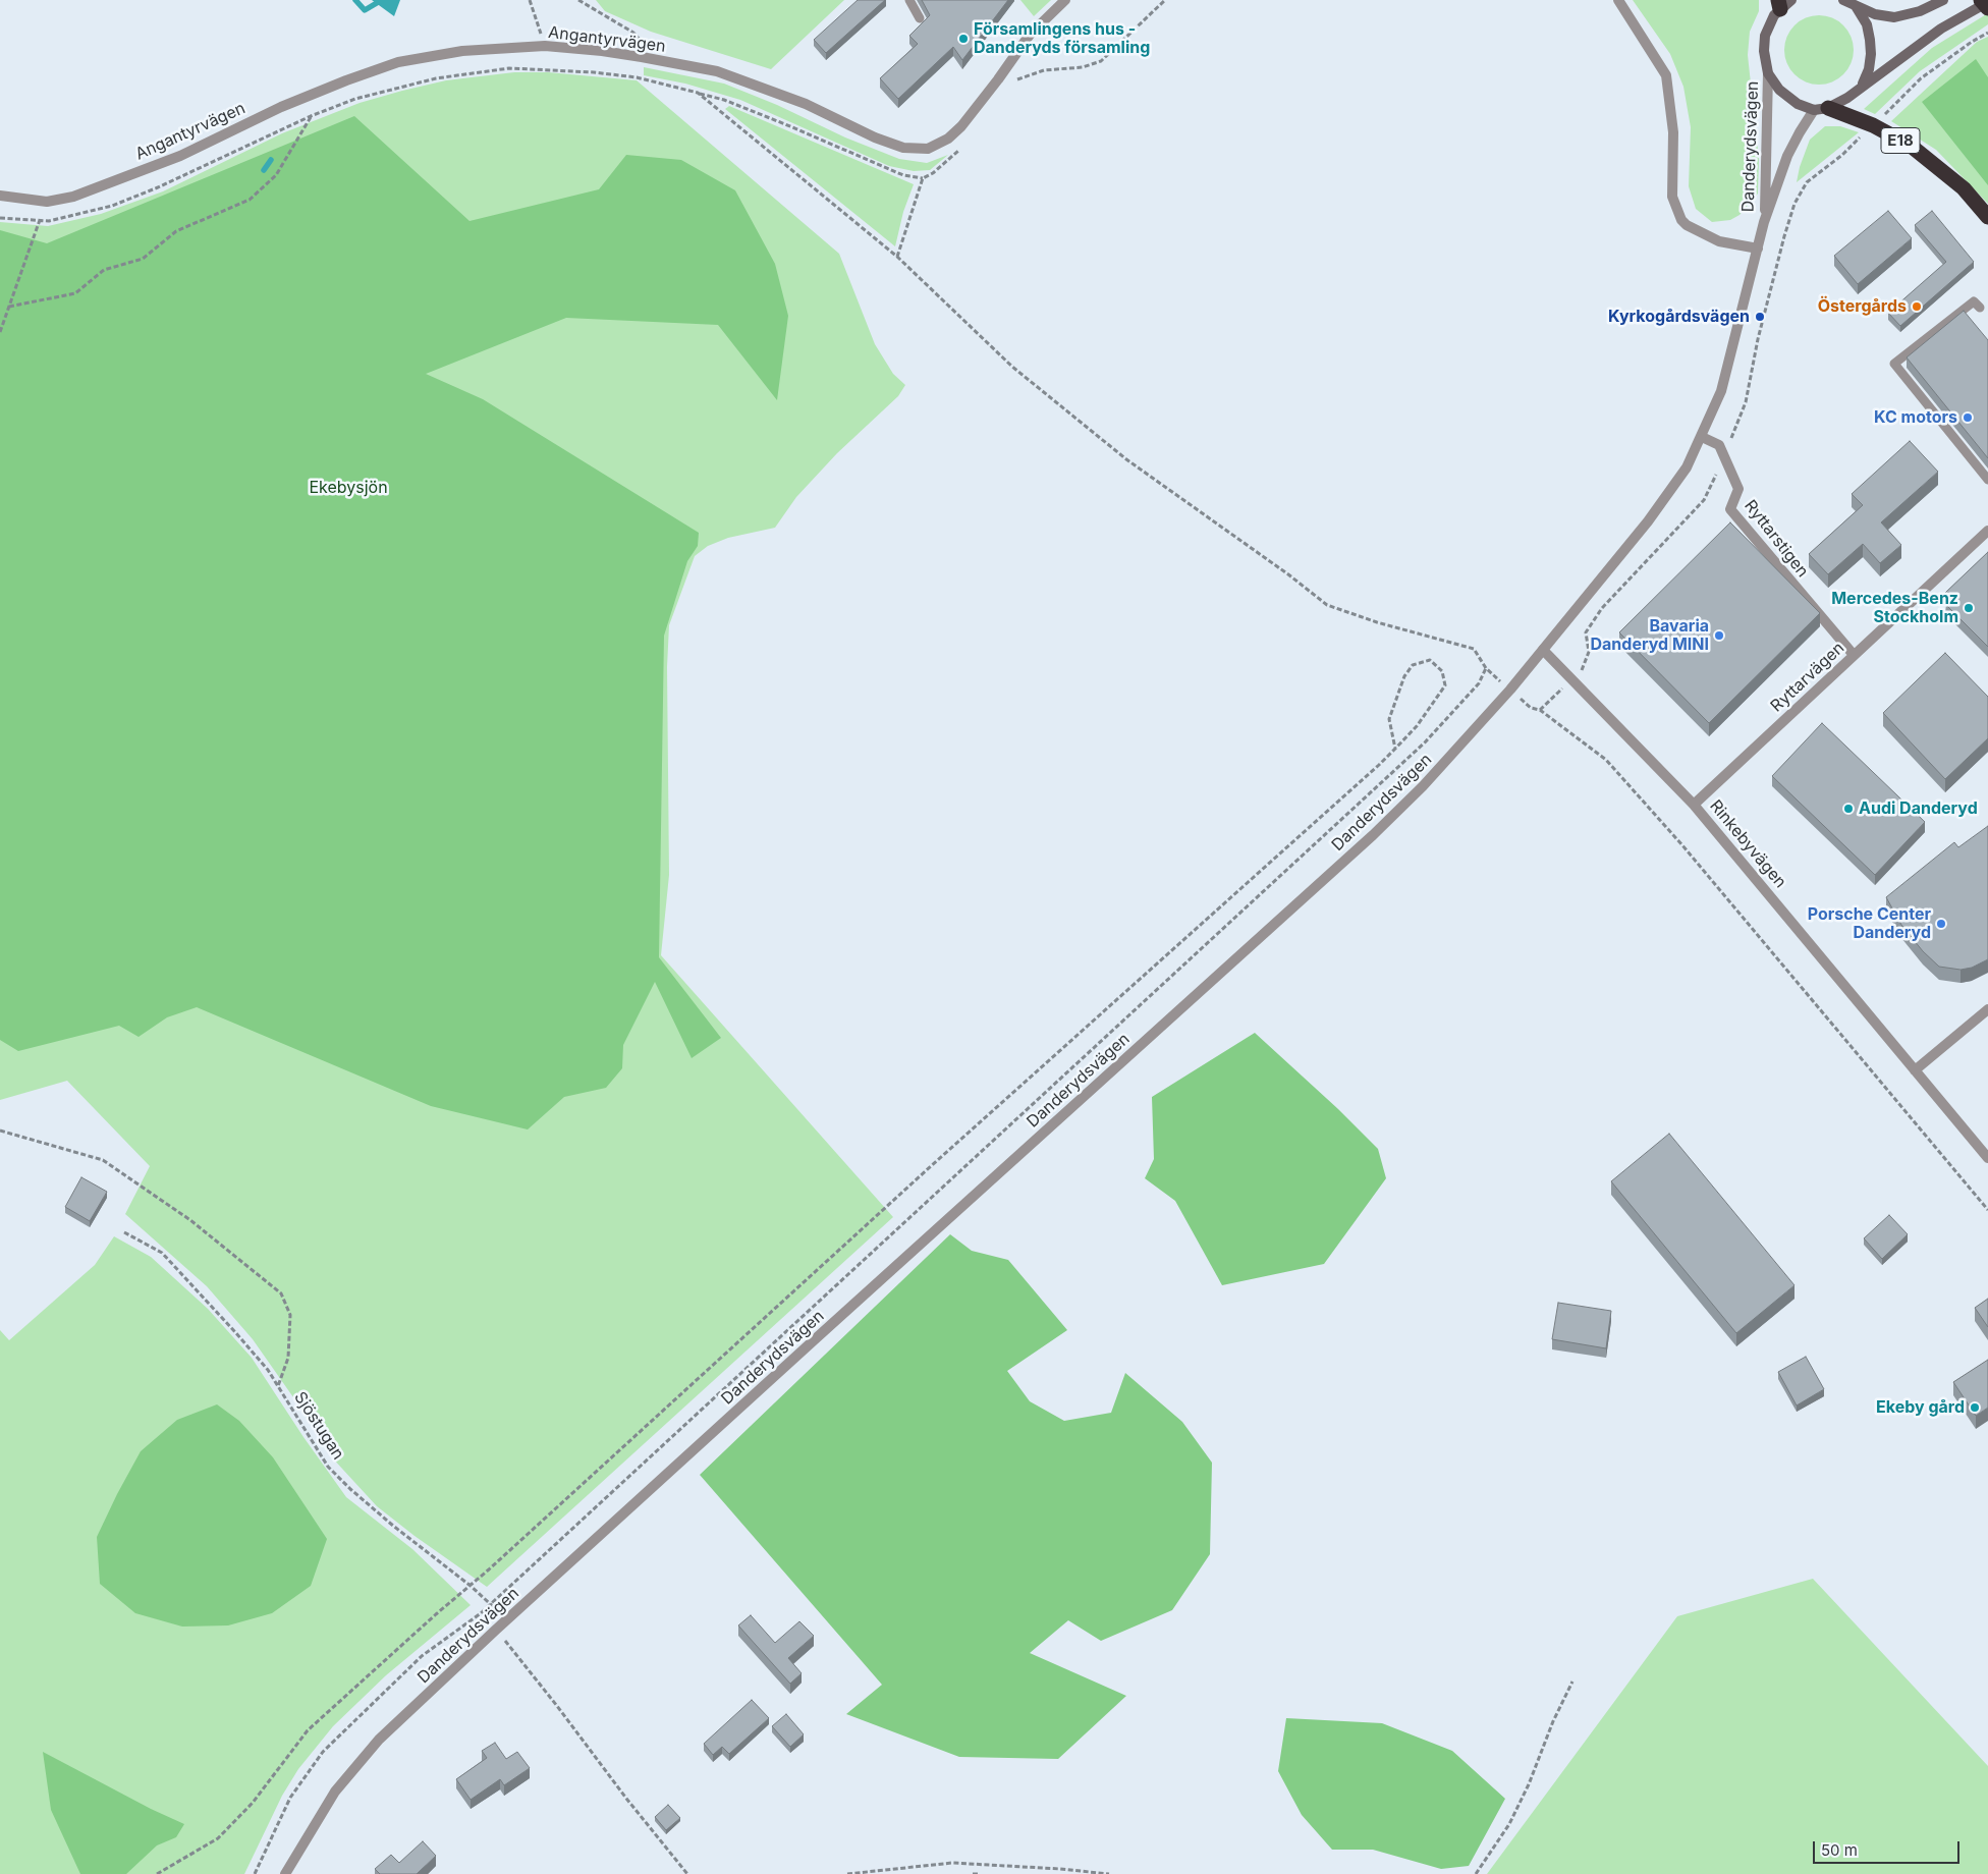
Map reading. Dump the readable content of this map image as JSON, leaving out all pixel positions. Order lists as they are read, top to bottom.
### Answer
{
  "streets": {
    "highway": ["E18"],
    "street": [
      "Angantyrvägen",
      "Danderydsvägen",
      "Ryttarstigen",
      "Ryttarvägen",
      "Rinkebyvägen"
    ],
    "path": ["Sjöstugan"]
  },
  "crossings": [
    ["E18", "Danderydsvägen"],
    ["Danderydsvägen", "Ryttarstigen"],
    ["Danderydsvägen", "Rinkebyvägen"],
    ["Danderydsvägen", "Sjöstugan"],
    ["Ryttarstigen", "Ryttarvägen"],
    ["Ryttarvägen", "Rinkebyvägen"]
  ],
  "parks": ["Ekebysjön"],
  "places": [
    "Församlingens hus - Danderyds församling",
    "Östergårds",
    "Kyrkogårdsvägen",
    "KC motors",
    "Mercedes-Benz Stockholm",
    "Bavaria Danderyd MINI",
    "Audi Danderyd",
    "Porsche Center Danderyd",
    "Ekeby gård"
  ],
  "scale_bar": "50 m"
}
